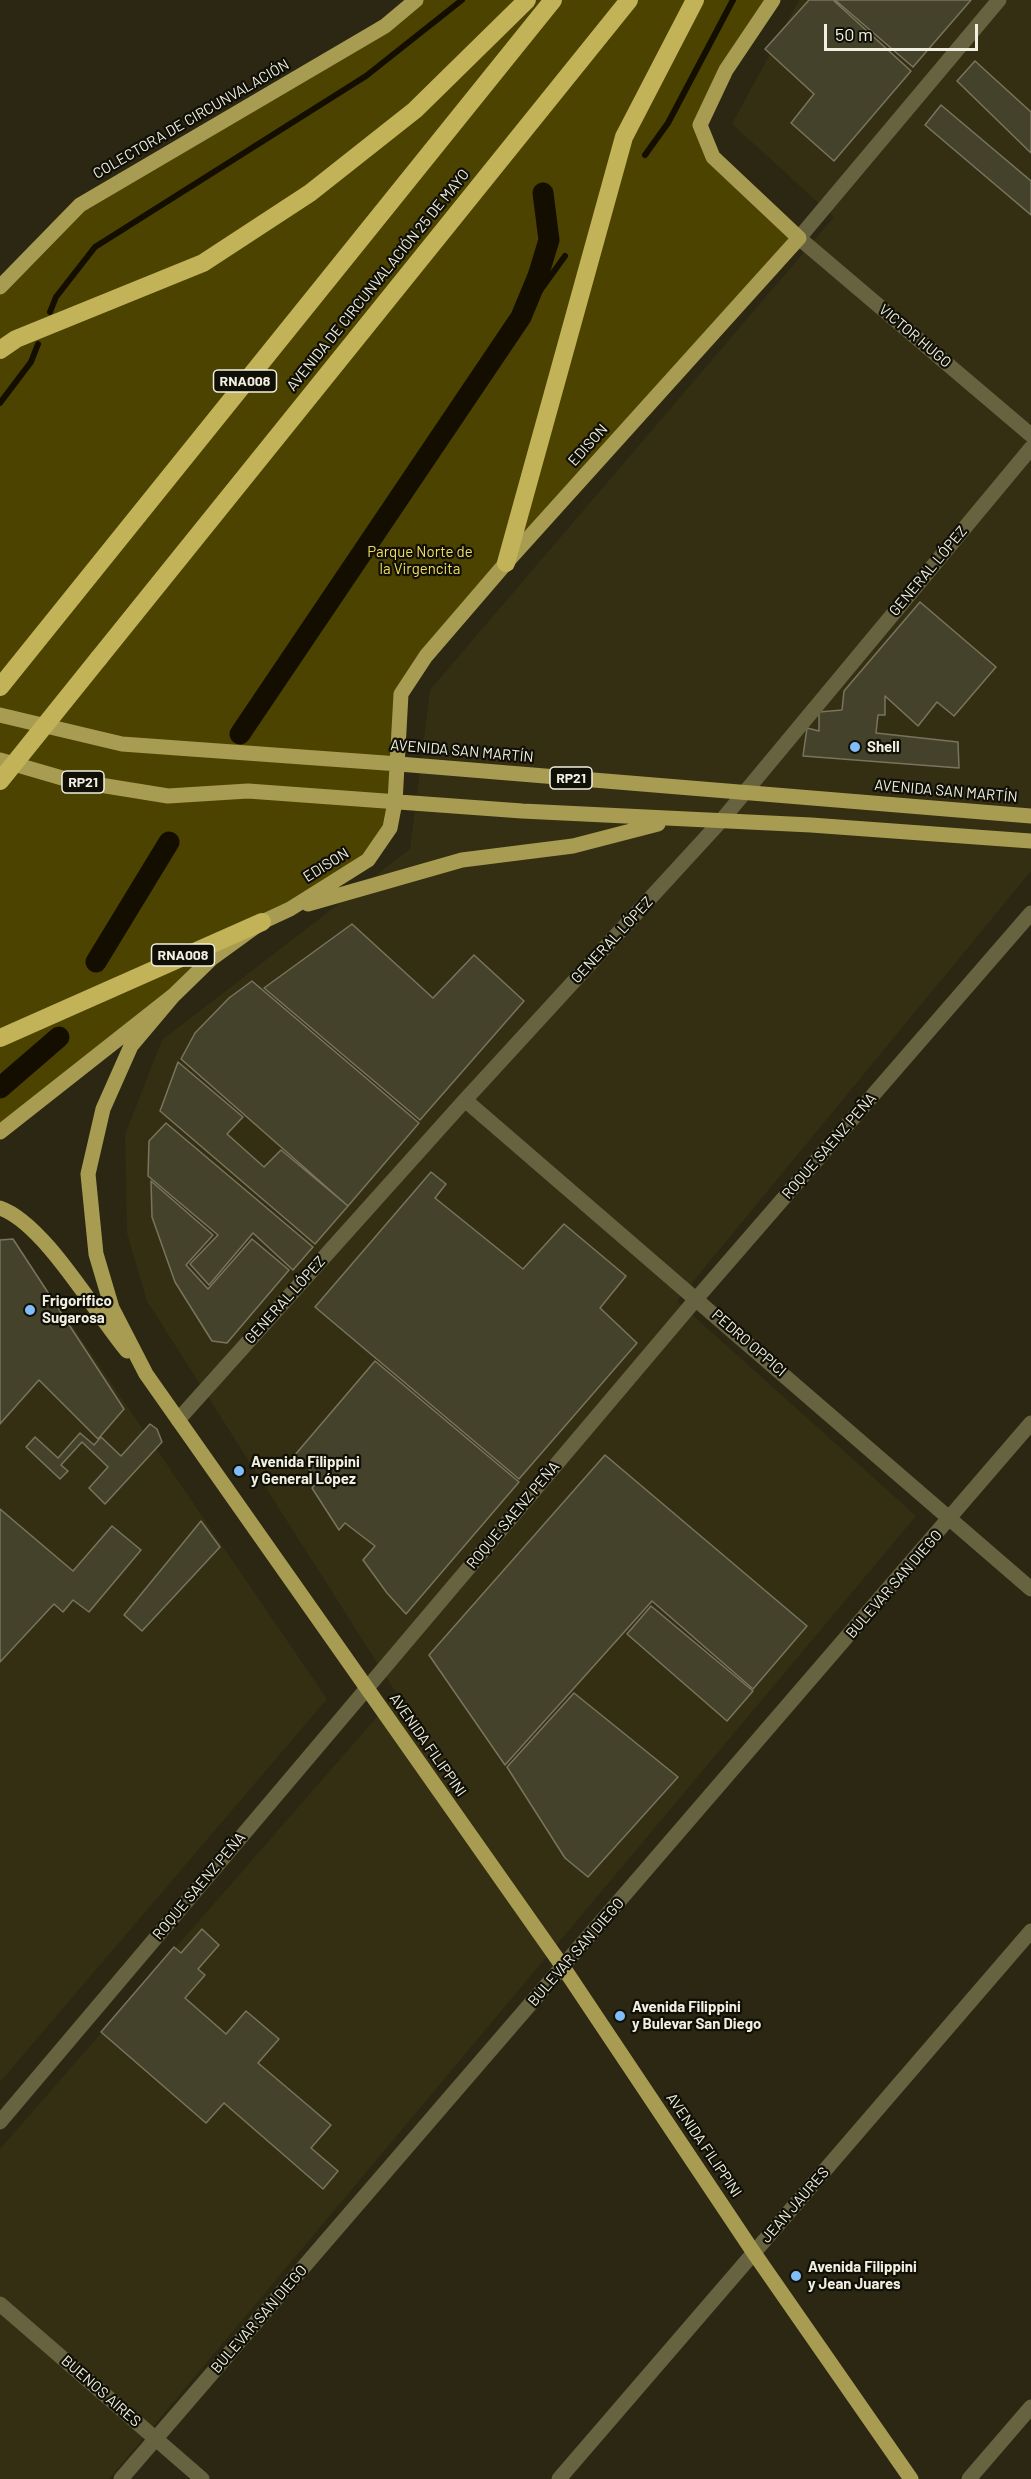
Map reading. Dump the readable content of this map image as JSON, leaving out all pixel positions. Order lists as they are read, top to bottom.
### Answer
{
  "streets": {
    "highway": ["AVENIDA DE CIRCUNVALACIÓN 25 DE MAYO", "RNA008"],
    "main road": [
      "COLECTORA DE CIRCUNVALACIÓN",
      "EDISON",
      "AVENIDA SAN MARTÍN",
      "RP21",
      "AVENIDA FILIPPINI"
    ],
    "street": [
      "VICTOR HUGO",
      "GENERAL LÓPEZ",
      "ROQUE SAENZ PEÑA",
      "PEDRO OPPICI",
      "BULEVAR SAN DIEGO",
      "JEAN JAURES",
      "BUENOS AIRES"
    ]
  },
  "crossings": [
    ["VICTOR HUGO", "EDISON"],
    ["RNA008", "EDISON"],
    ["EDISON", "AVENIDA SAN MARTÍN"],
    ["EDISON", "RP21"],
    ["EDISON", "AVENIDA FILIPPINI"],
    ["GENERAL LÓPEZ", "AVENIDA SAN MARTÍN"],
    ["GENERAL LÓPEZ", "RP21"],
    ["GENERAL LÓPEZ", "PEDRO OPPICI"],
    ["GENERAL LÓPEZ", "AVENIDA FILIPPINI"],
    ["ROQUE SAENZ PEÑA", "PEDRO OPPICI"],
    ["ROQUE SAENZ PEÑA", "AVENIDA FILIPPINI"],
    ["PEDRO OPPICI", "BULEVAR SAN DIEGO"],
    ["BULEVAR SAN DIEGO", "AVENIDA FILIPPINI"],
    ["BULEVAR SAN DIEGO", "BUENOS AIRES"],
    ["AVENIDA FILIPPINI", "JEAN JAURES"]
  ],
  "parks": ["Parque Norte de la Virgencita"],
  "places": [
    "Shell",
    "Frigorifico Sugarosa",
    "Avenida Filippini y General López",
    "Avenida Filippini y Bulevar San Diego",
    "Avenida Filippini y Jean Juares"
  ],
  "scale_bar": "50 m"
}
